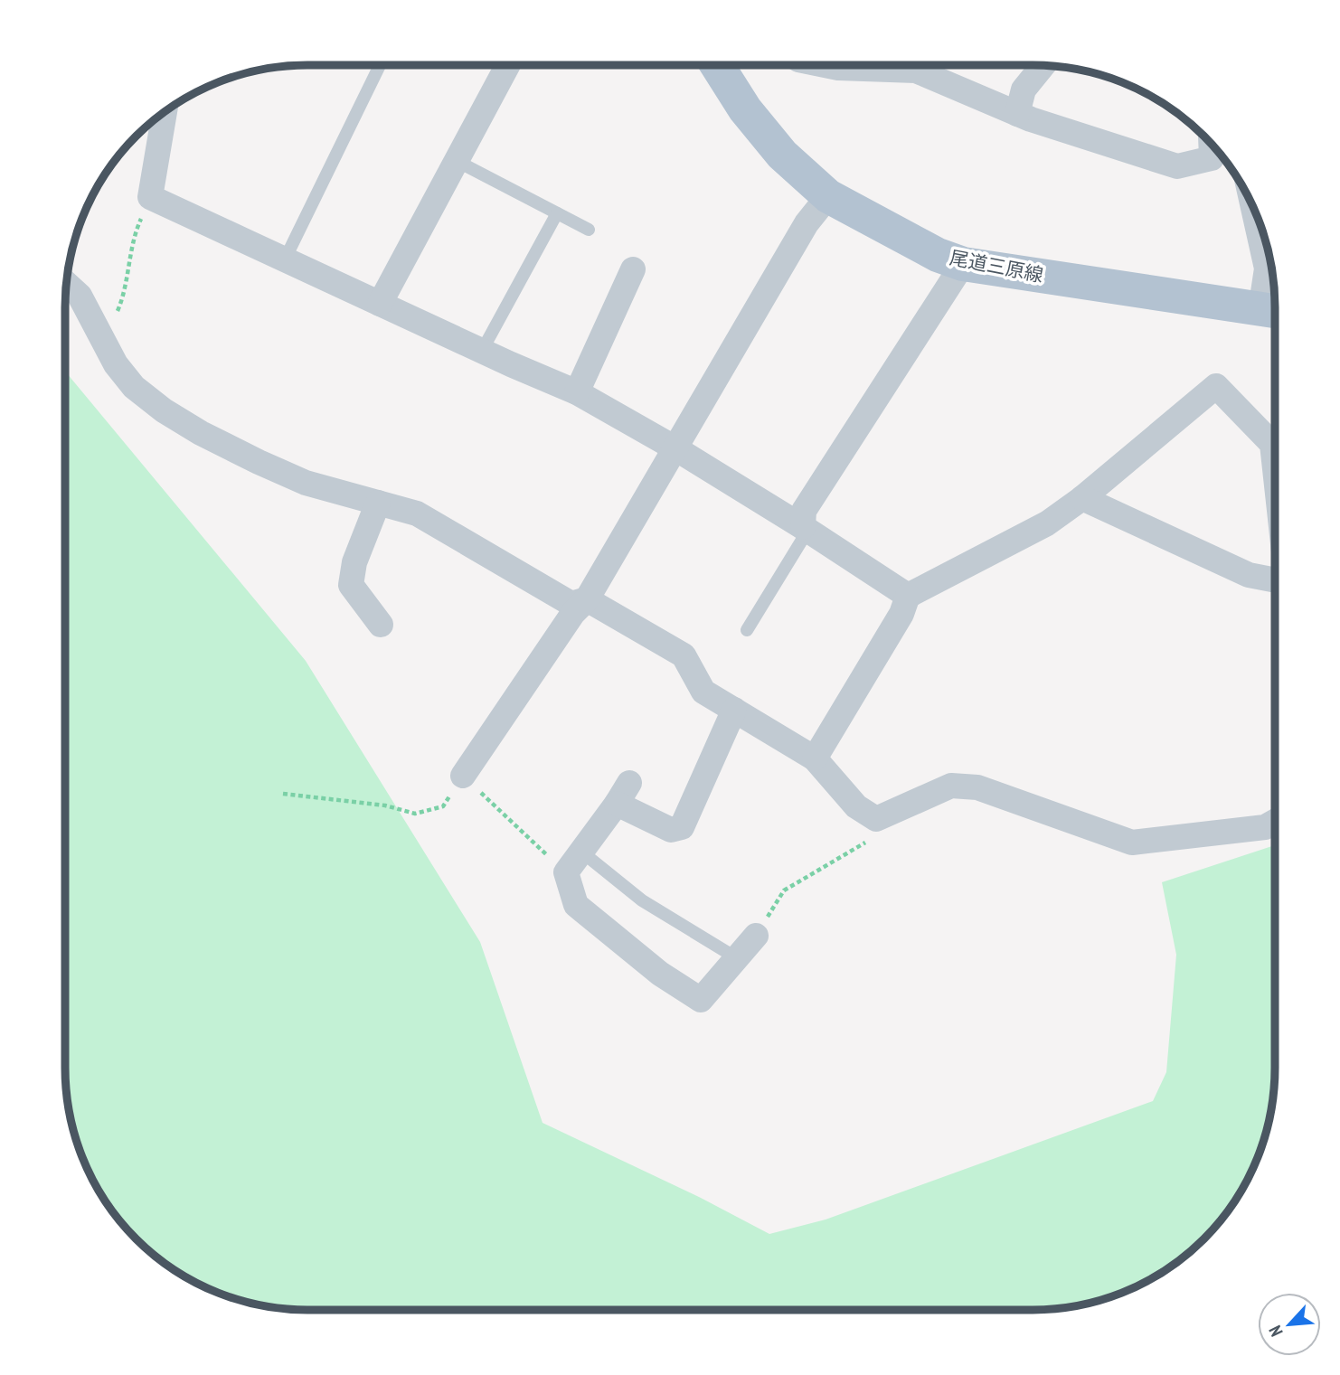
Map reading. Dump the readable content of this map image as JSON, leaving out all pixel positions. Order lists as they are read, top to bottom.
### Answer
{
  "streets": {
    "main road": ["尾道三原線"]
  },
  "north": "bottom left"
}
